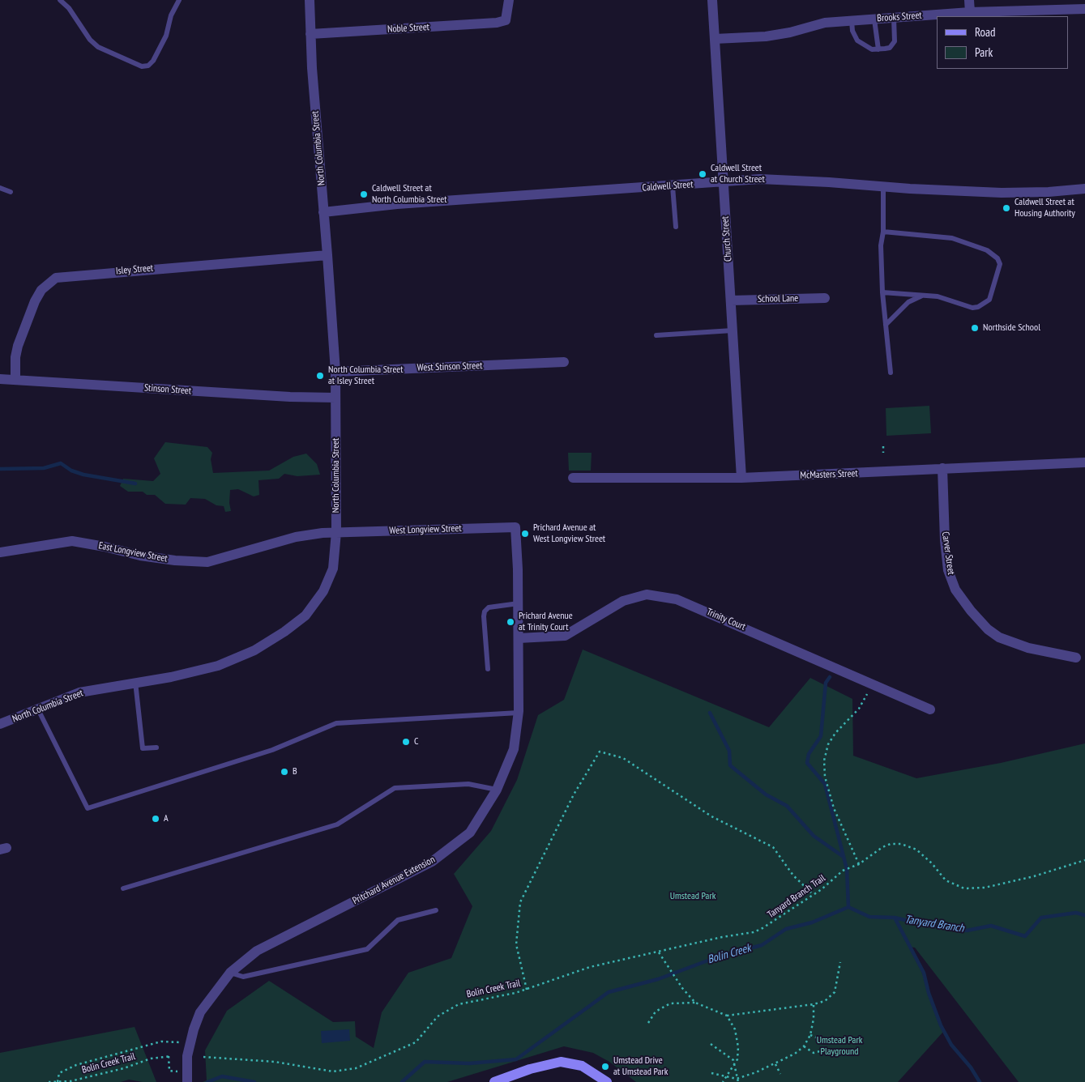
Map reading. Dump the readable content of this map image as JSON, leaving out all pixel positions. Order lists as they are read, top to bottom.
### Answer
{
  "streets": {
    "street": [
      "Brooks Street",
      "Noble Street",
      "North Columbia Street",
      "Caldwell Street",
      "Church Street",
      "Isley Street",
      "School Lane",
      "West Stinson Street",
      "Stinson Street",
      "McMasters Street",
      "West Longview Street",
      "East Longview Street",
      "Carver Street",
      "Trinity Court",
      "Pritchard Avenue Extension"
    ],
    "path": ["Tanyard Branch Trail", "Bolin Creek Trail"]
  },
  "crossings": [
    ["Brooks Street", "Church Street"],
    ["Noble Street", "North Columbia Street"],
    ["North Columbia Street", "Caldwell Street"],
    ["North Columbia Street", "Isley Street"],
    ["North Columbia Street", "West Stinson Street"],
    ["North Columbia Street", "Stinson Street"],
    ["North Columbia Street", "West Longview Street"],
    ["North Columbia Street", "East Longview Street"],
    ["Caldwell Street", "Church Street"],
    ["Church Street", "School Lane"],
    ["Church Street", "McMasters Street"],
    ["Isley Street", "Stinson Street"],
    ["McMasters Street", "Carver Street"],
    ["West Longview Street", "East Longview Street"],
    ["West Longview Street", "Pritchard Avenue Extension"],
    ["Trinity Court", "Pritchard Avenue Extension"],
    ["Tanyard Branch Trail", "Bolin Creek Trail"]
  ],
  "water": ["Tanyard Branch", "Bolin Creek"],
  "parks": ["Umstead Park", "Umstead Park Playground"],
  "places": [
    "Caldwell Street at Church Street",
    "Caldwell Street at North Columbia Street",
    "Caldwell Street at Housing Authority",
    "Northside School",
    "North Columbia Street at Isley Street",
    "Prichard Avenue at West Longview Street",
    "Prichard Avenue at Trinity Court",
    "C",
    "B",
    "A",
    "Umstead Drive at Umstead Park"
  ],
  "legend": ["Road", "Park"]
}
